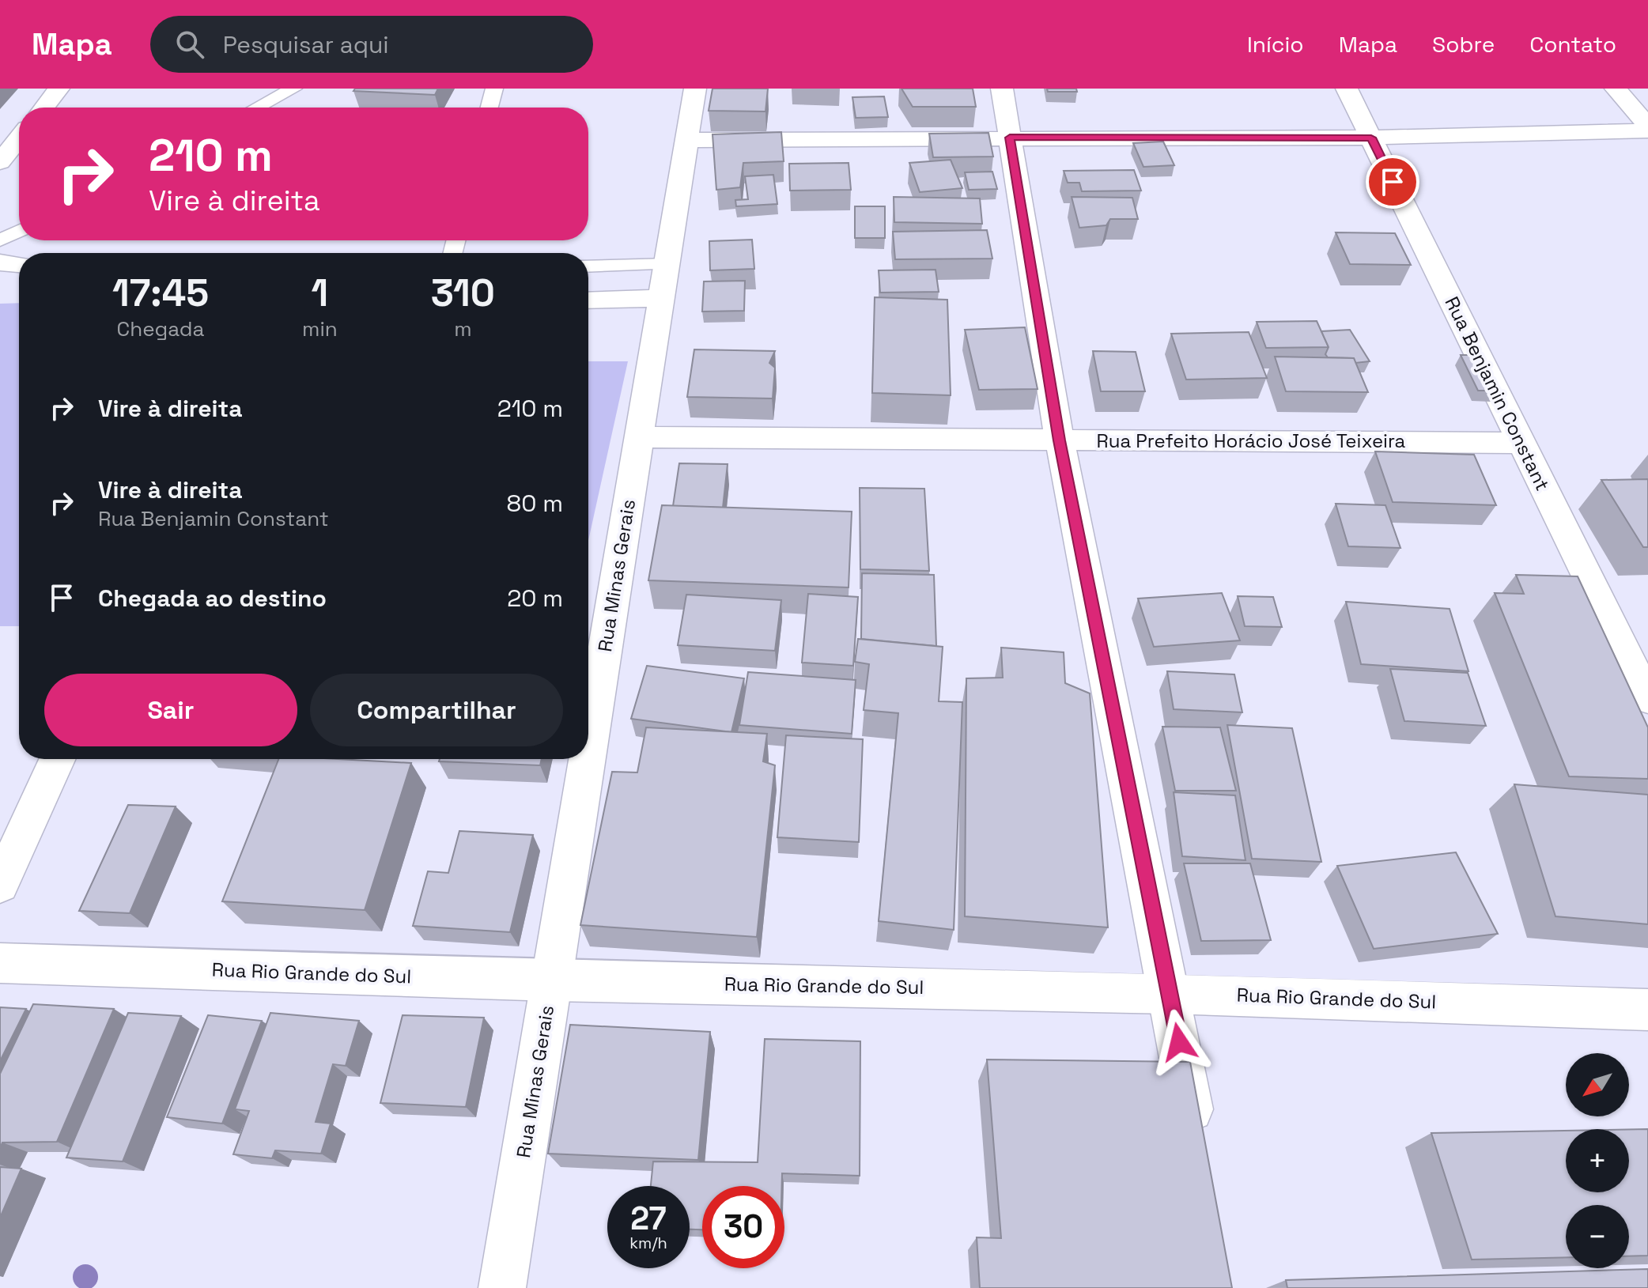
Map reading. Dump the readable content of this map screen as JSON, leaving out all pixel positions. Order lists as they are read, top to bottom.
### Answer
{
  "streets": {
    "street": [
      "Rua Benjamin Constant",
      "Rua Prefeito Horácio José Teixeira",
      "Rua Minas Gerais",
      "Rua Rio Grande do Sul"
    ]
  },
  "crossings": [
    ["Rua Benjamin Constant", "Rua Prefeito Horácio José Teixeira"],
    ["Rua Prefeito Horácio José Teixeira", "Rua Minas Gerais"],
    ["Rua Minas Gerais", "Rua Rio Grande do Sul"]
  ],
  "north": "bottom left",
  "page": {
    "header": "Mapa",
    "search": "Pesquisar aqui",
    "nav": [
      "Início",
      "Mapa",
      "Sobre",
      "Contato"
    ],
    "turn": ["210 m", "Vire à direita"],
    "eta": [
      "17:45",
      "Chegada",
      "1",
      "min",
      "310",
      "m"
    ],
    "list": [
      {
        "name": "Vire à direita",
        "value": "210 m"
      },
      {
        "name": "Vire à direita",
        "note": "Rua Benjamin Constant",
        "value": "80 m"
      },
      {
        "name": "Chegada ao destino",
        "value": "20 m"
      }
    ],
    "buttons": ["Sair", "Compartilhar"],
    "map_buttons": ["+", "−"],
    "speed": "27 km/h",
    "limit": "30"
  }
}
